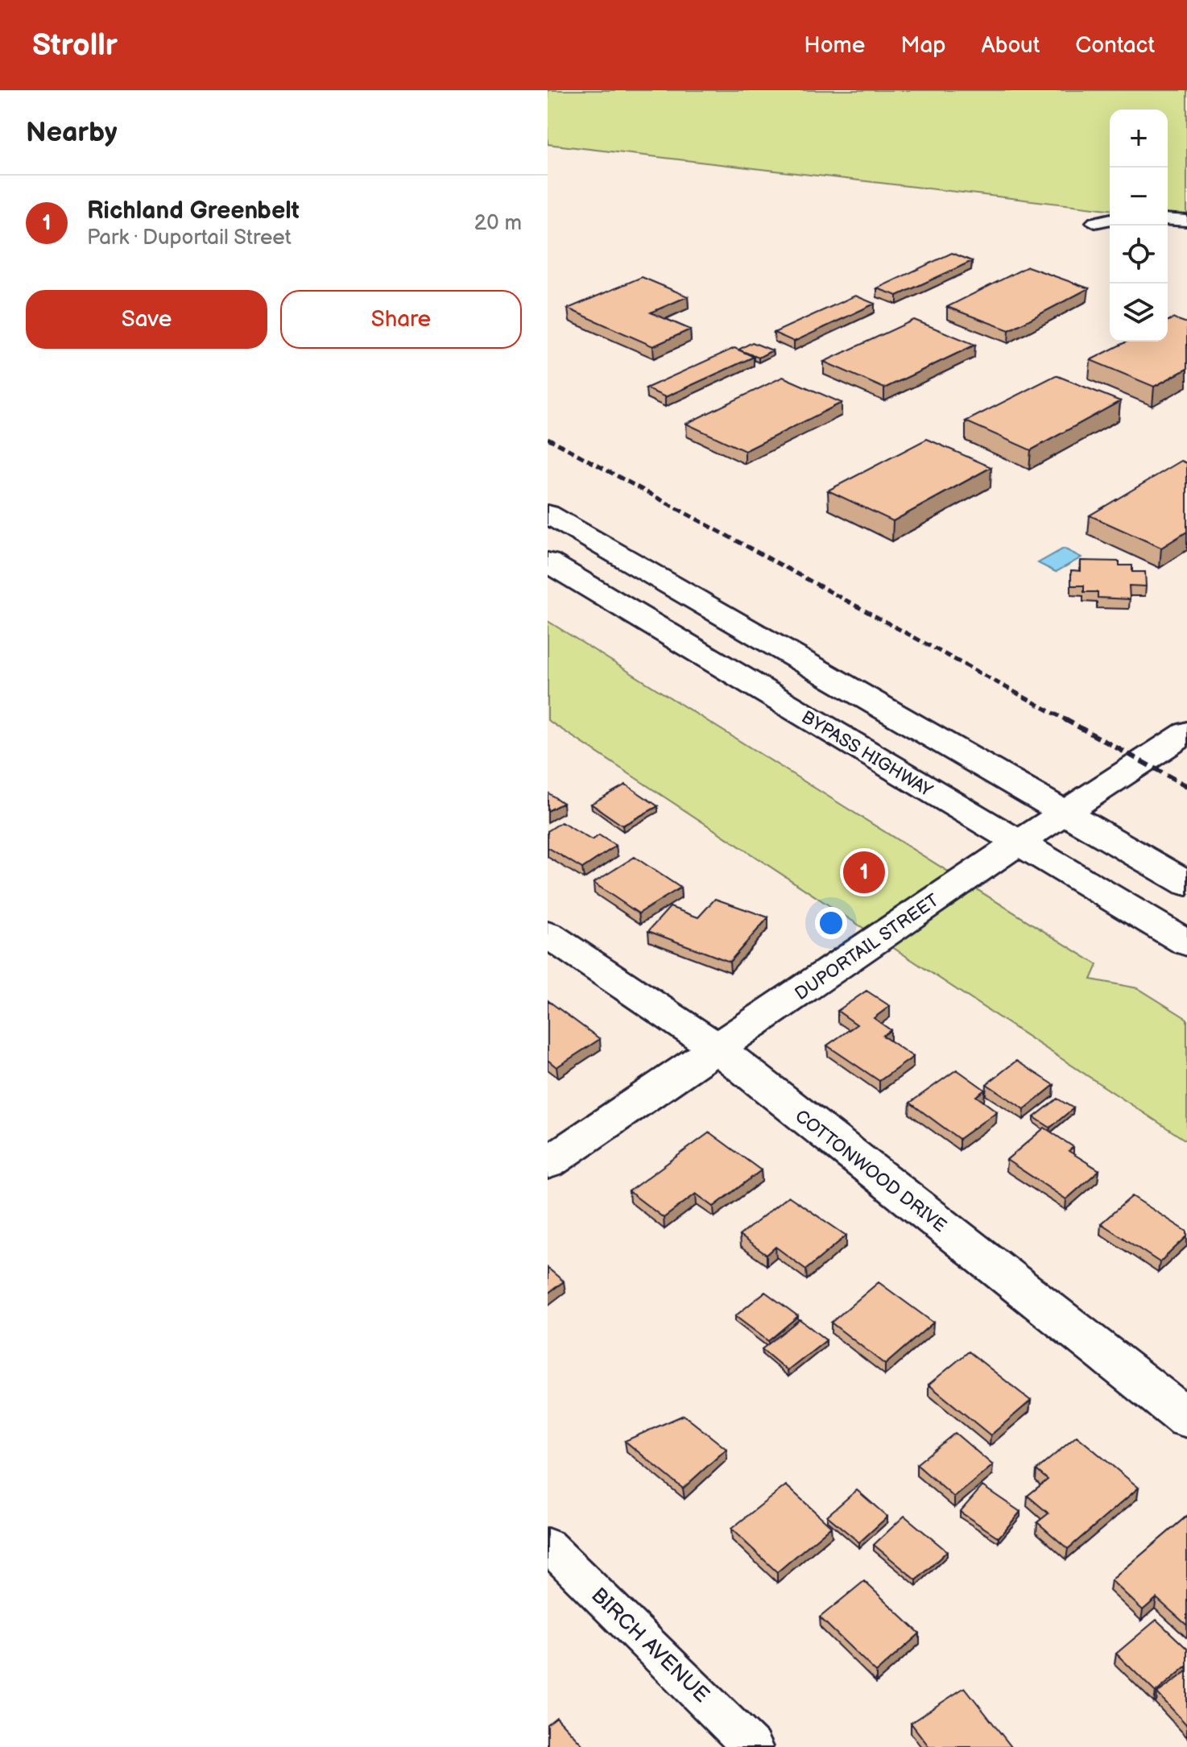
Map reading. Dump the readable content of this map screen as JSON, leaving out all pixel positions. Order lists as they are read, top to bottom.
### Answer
{
  "streets": {
    "main road": ["BYPASS HIGHWAY", "DUPORTAIL STREET", "COTTONWOOD DRIVE"],
    "street": ["BIRCH AVENUE"]
  },
  "crossings": [
    ["BYPASS HIGHWAY", "DUPORTAIL STREET"],
    ["DUPORTAIL STREET", "COTTONWOOD DRIVE"]
  ],
  "page": {
    "header": "Strollr",
    "nav": [
      "Home",
      "Map",
      "About",
      "Contact"
    ],
    "heading": "Nearby",
    "map_buttons": ["+", "−"],
    "list": [
      {
        "mark": "1",
        "name": "Richland Greenbelt",
        "note": "Park · Duportail Street",
        "value": "20 m"
      }
    ],
    "buttons": ["Save", "Share"],
    "pins": "1"
  }
}
